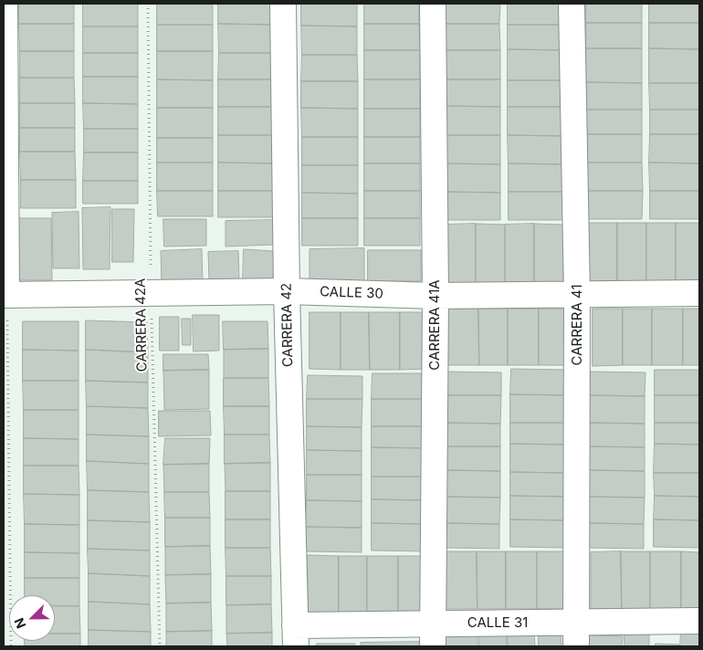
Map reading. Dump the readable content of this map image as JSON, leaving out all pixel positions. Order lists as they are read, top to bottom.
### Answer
{
  "streets": {
    "street": [
      "CALLE 30",
      "CARRERA 42",
      "CARRERA 41A",
      "CARRERA 41",
      "CALLE 31"
    ],
    "path": ["CARRERA 42A"]
  },
  "crossings": [
    ["CALLE 30", "CARRERA 42A"],
    ["CALLE 30", "CARRERA 42"],
    ["CALLE 30", "CARRERA 41A"],
    ["CALLE 30", "CARRERA 41"],
    ["CARRERA 42", "CALLE 31"],
    ["CARRERA 41A", "CALLE 31"],
    ["CARRERA 41", "CALLE 31"]
  ],
  "north": "bottom left"
}
